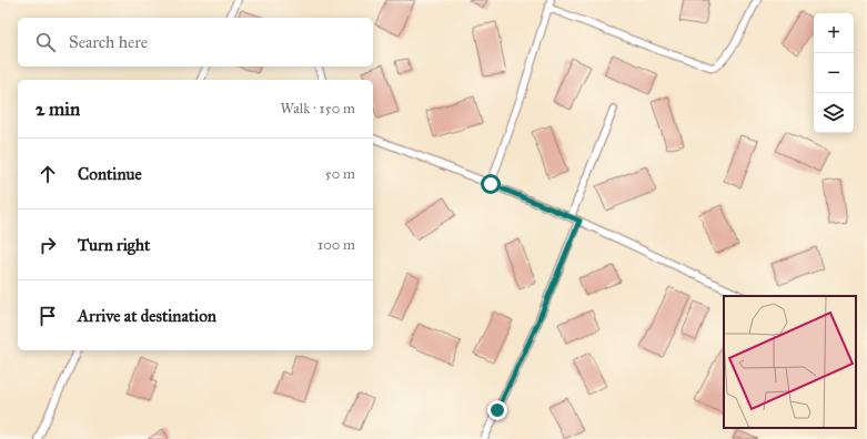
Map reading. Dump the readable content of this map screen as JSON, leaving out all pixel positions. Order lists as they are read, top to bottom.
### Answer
{
  "page": {
    "map_buttons": ["+", "−"],
    "search": "Search here",
    "heading": ["2 min", "Walk · 150 m"],
    "list": [
      ["Continue", "50 m"],
      ["Turn right", "100 m"],
      "Arrive at destination"
    ]
  }
}
